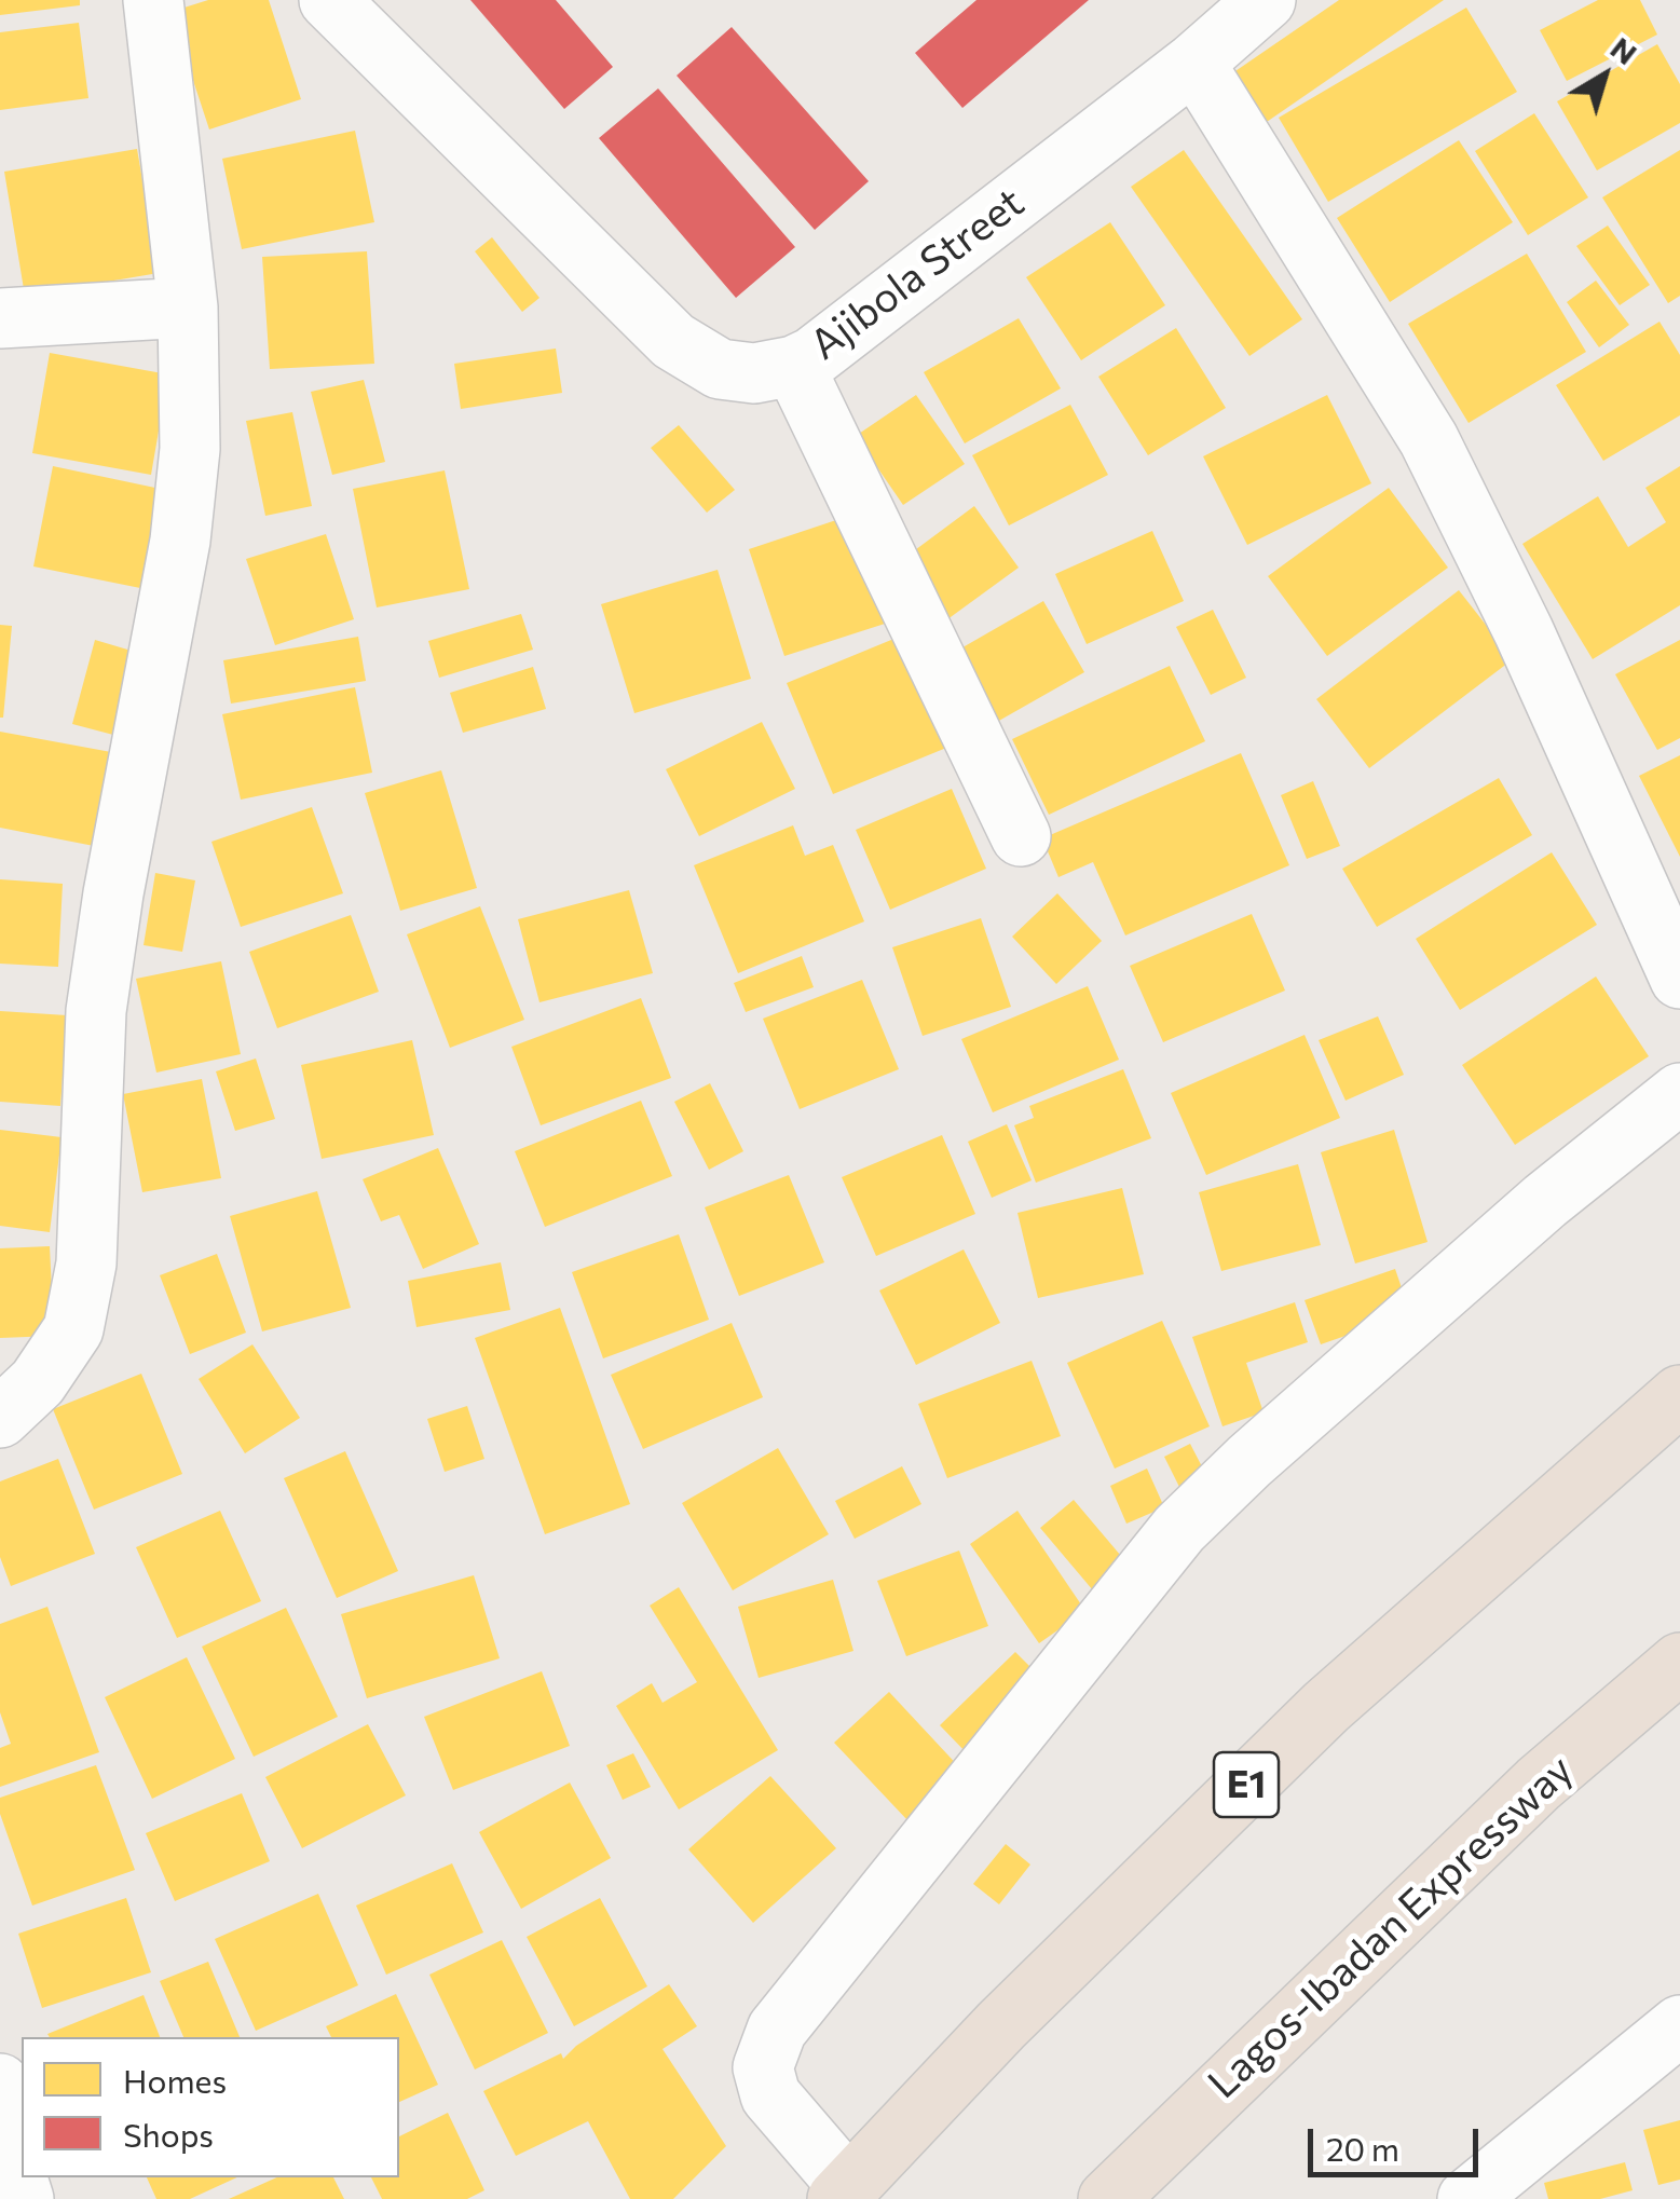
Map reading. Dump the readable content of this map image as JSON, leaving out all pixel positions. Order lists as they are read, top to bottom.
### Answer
{
  "streets": {
    "highway": ["E1", "Lagos-Ibadan Expressway"],
    "street": ["Ajibola Street"]
  },
  "legend": ["Homes", "Shops"],
  "scale_bar": "20 m",
  "north": "top right"
}
